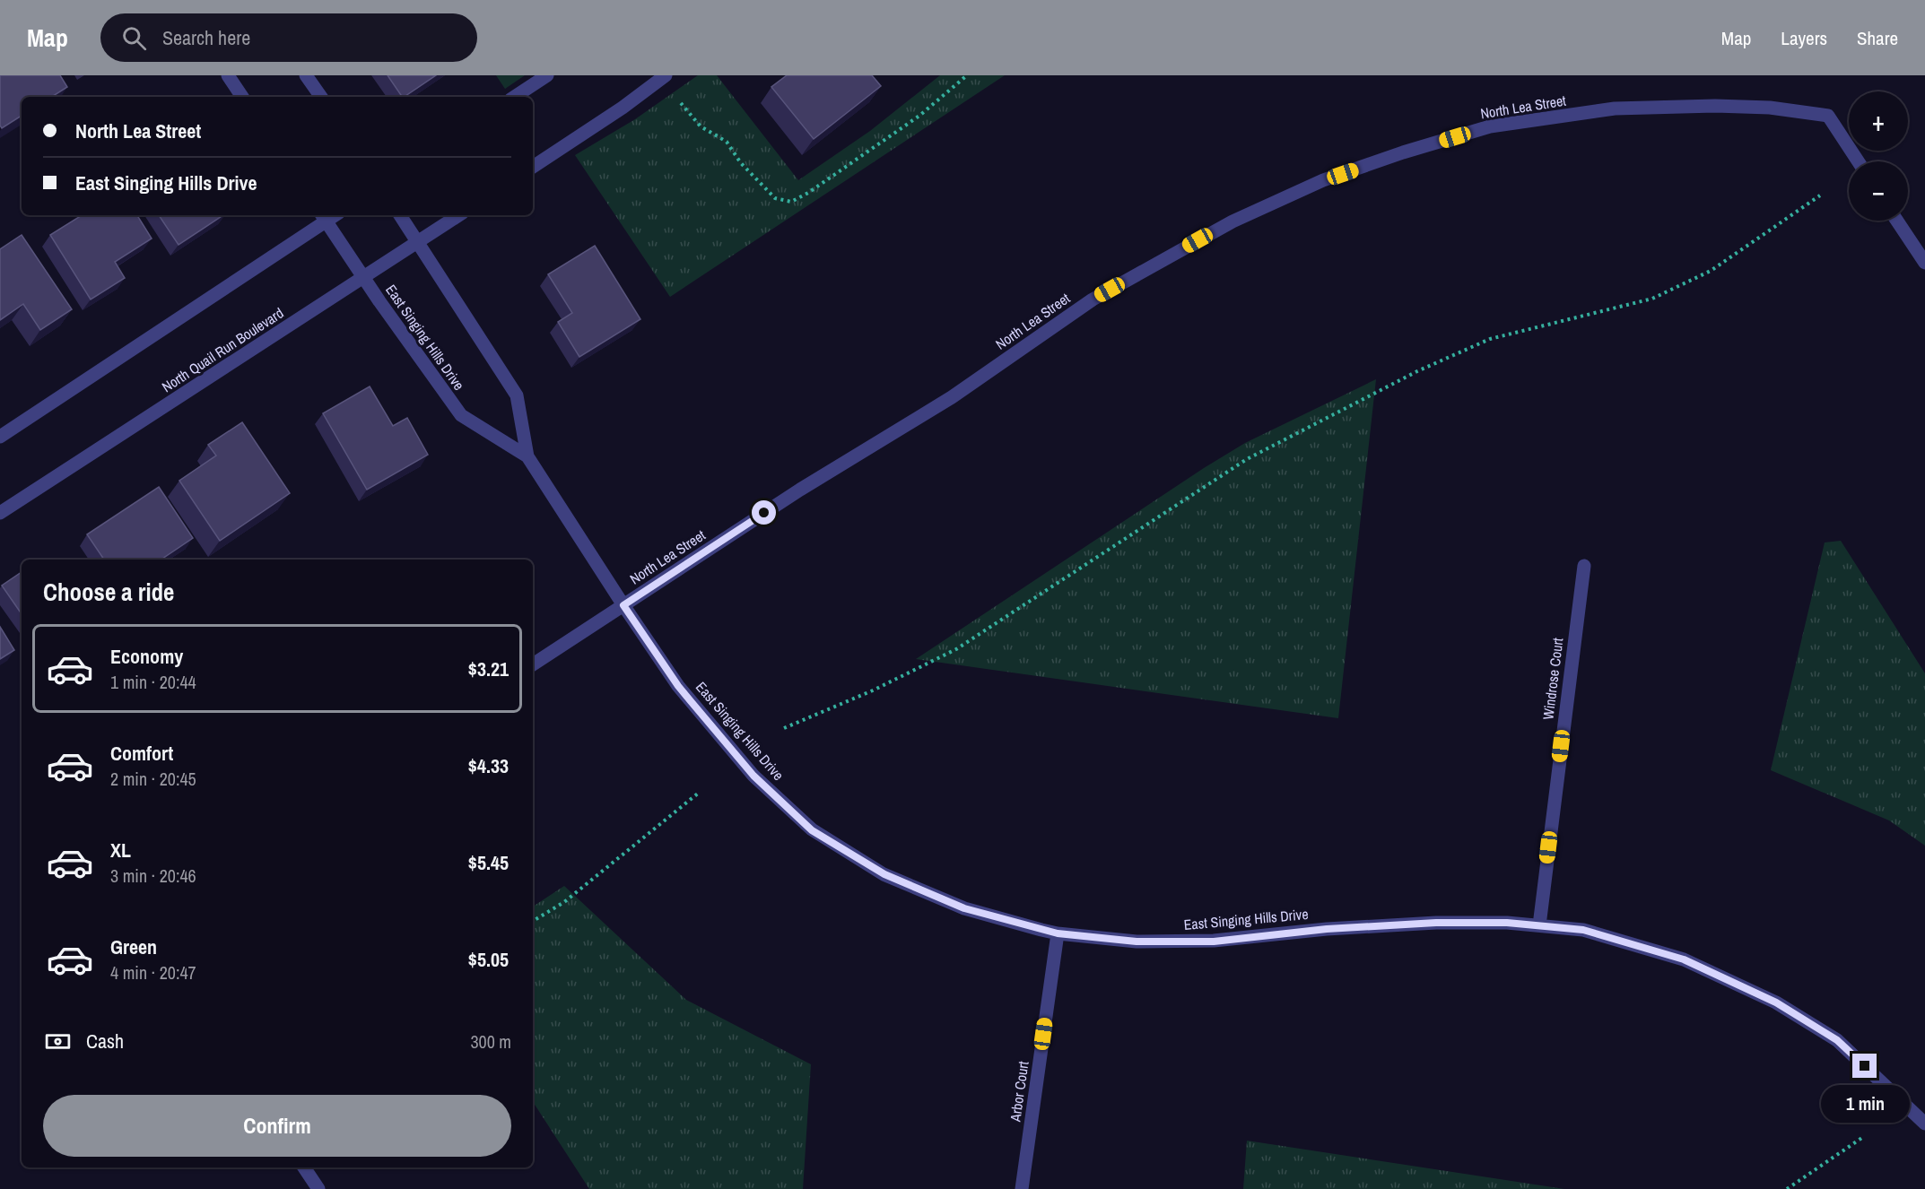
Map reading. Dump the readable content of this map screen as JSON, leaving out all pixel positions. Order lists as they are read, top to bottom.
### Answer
{
  "streets": {
    "street": [
      "North Lea Street",
      "East Singing Hills Drive",
      "North Quail Run Boulevard",
      "Windrose Court",
      "Arbor Court"
    ]
  },
  "crossings": [
    ["North Lea Street", "East Singing Hills Drive"],
    ["East Singing Hills Drive", "North Quail Run Boulevard"],
    ["East Singing Hills Drive", "Windrose Court"],
    ["East Singing Hills Drive", "Arbor Court"]
  ],
  "page": {
    "header": "Map",
    "search": "Search here",
    "nav": ["Map", "Layers", "Share"],
    "map_buttons": ["+", "−"],
    "banner": ["North Lea Street", "East Singing Hills Drive"],
    "heading": "Choose a ride",
    "list": [
      {
        "name": "Economy",
        "note": "1 min · 20:44",
        "value": "$3.21"
      },
      {
        "name": "Comfort",
        "note": "2 min · 20:45",
        "value": "$4.33"
      },
      {
        "name": "XL",
        "note": "3 min · 20:46",
        "value": "$5.45"
      },
      {
        "name": "Green",
        "note": "4 min · 20:47",
        "value": "$5.05"
      }
    ],
    "pay": ["Cash", "300 m"],
    "buttons": "Confirm",
    "bubble": "1 min"
  }
}
